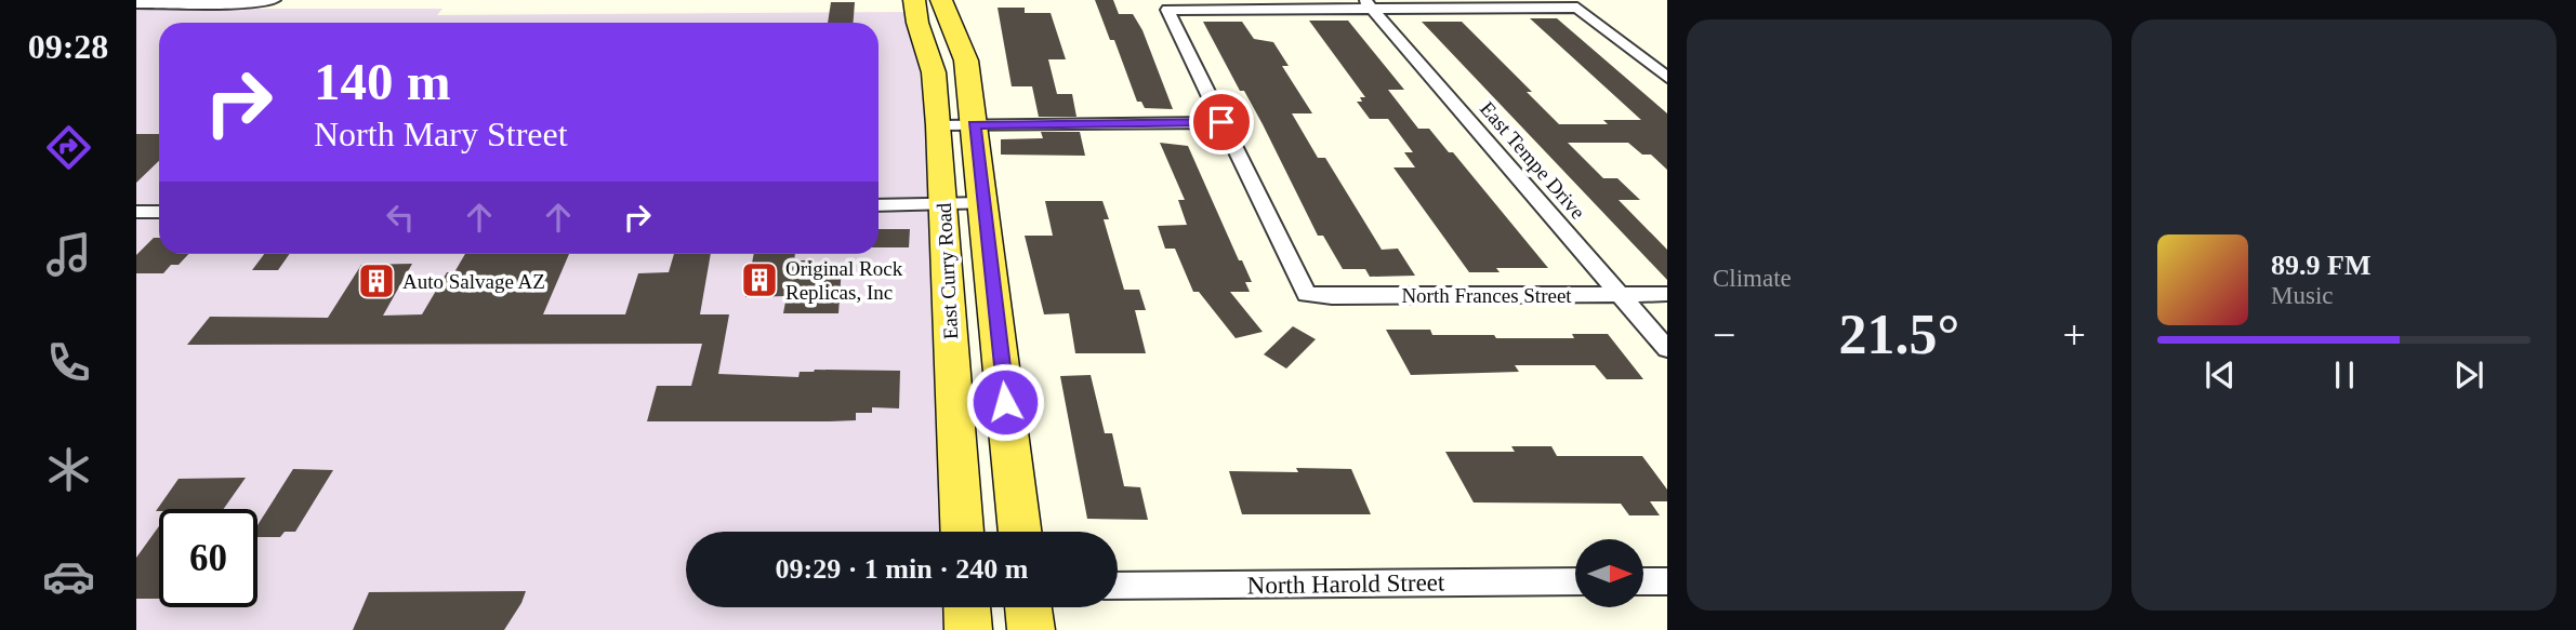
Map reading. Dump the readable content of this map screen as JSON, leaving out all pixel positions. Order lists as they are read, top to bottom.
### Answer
{
  "streets": {
    "main road": ["East Curry Road"],
    "street": ["East Tempe Drive", "North Frances Street", "North Harold Street"]
  },
  "crossings": [
    ["East Tempe Drive", "North Frances Street"]
  ],
  "places": {
    "building": ["Original Rock Replicas, Inc", "Auto Salvage AZ"]
  },
  "north": "right",
  "page": {
    "tabs": "09:28",
    "tile": "Climate",
    "turn": ["140 m", "North Mary Street"],
    "song": ["89.9 FM", "Music"],
    "heat": ["−", "21.5°", "+"],
    "limit": "60",
    "trip": "09:29 · 1 min · 240 m"
  }
}
